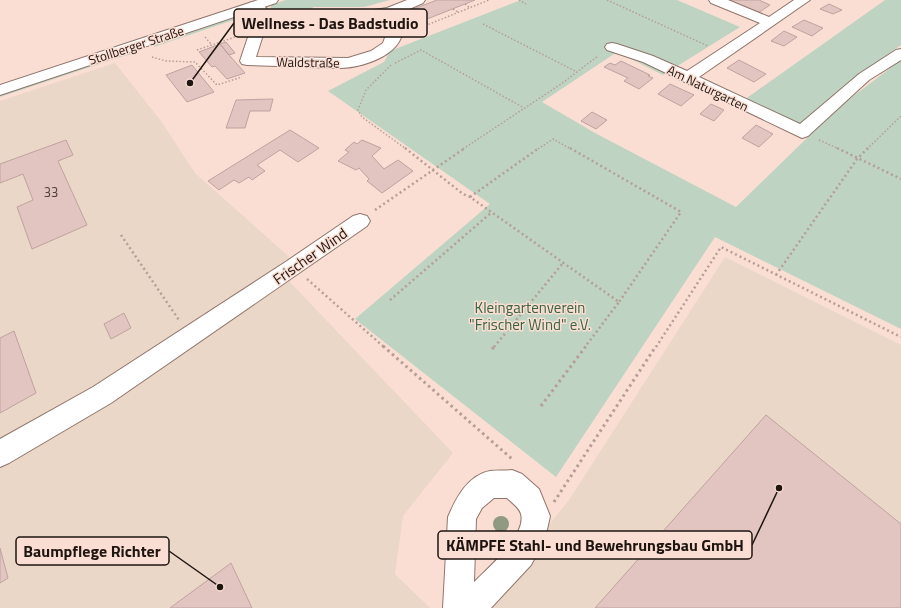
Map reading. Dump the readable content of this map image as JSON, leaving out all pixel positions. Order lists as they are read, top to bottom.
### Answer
{
  "streets": {
    "street": [
      "Stollberger Straße",
      "Waldstraße",
      "Am Naturgarten",
      "Frischer Wind"
    ]
  },
  "crossings": [
    ["Am Naturgarten", "Frischer Wind"]
  ],
  "parks": ["Kleingartenverein \"Frischer Wind\" e.V."],
  "places": ["Wellness - Das Badstudio", "KÄMPFE Stahl- und Bewehrungsbau GmbH", "Baumpflege Richter"],
  "house_numbers": ["33"]
}
